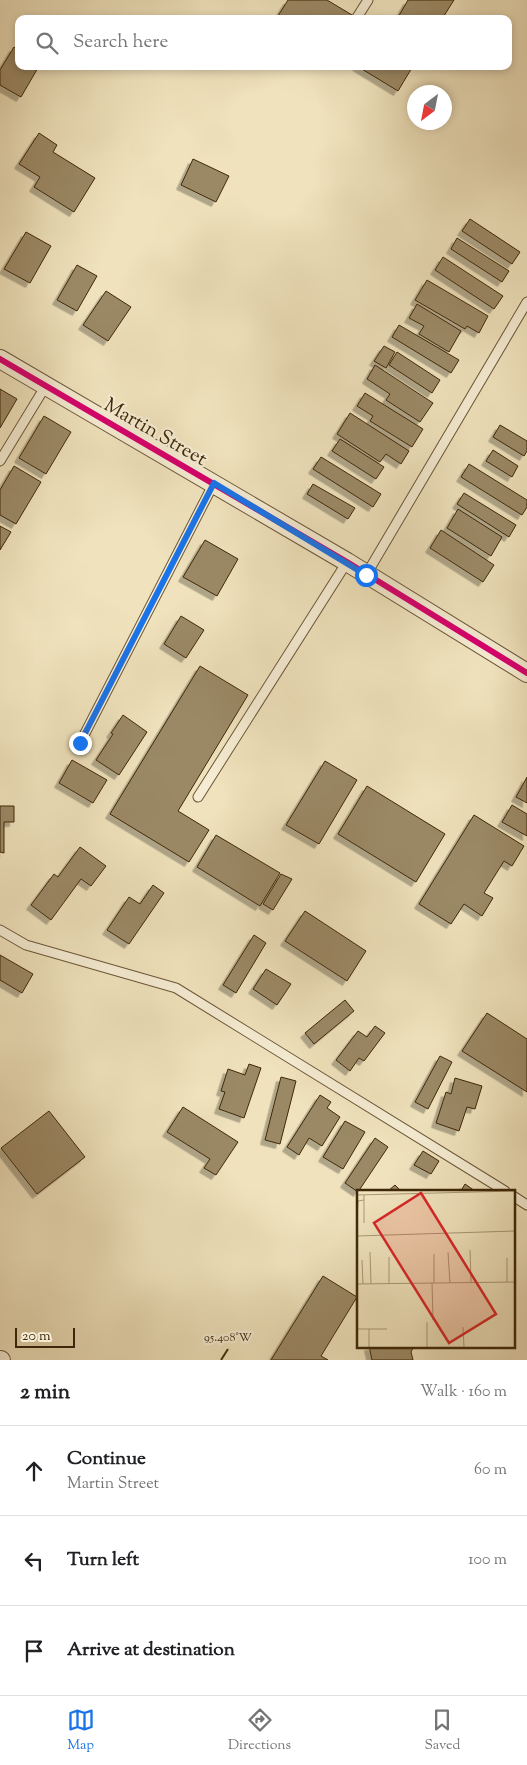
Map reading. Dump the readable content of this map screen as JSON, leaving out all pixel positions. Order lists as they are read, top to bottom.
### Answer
{
  "streets": {
    "street": ["Martin Street"]
  },
  "scale_bar": "20 m",
  "north": "bottom left",
  "page": {
    "search": "Search here",
    "scale": "20 m",
    "heading": ["2 min", "Walk · 160 m"],
    "list": [
      ["Continue", "Martin Street", "60 m"],
      ["Turn left", "100 m"],
      "Arrive at destination"
    ],
    "nav": ["Map", "Directions", "Saved"]
  },
  "coordinates": ["95.408°W"]
}
